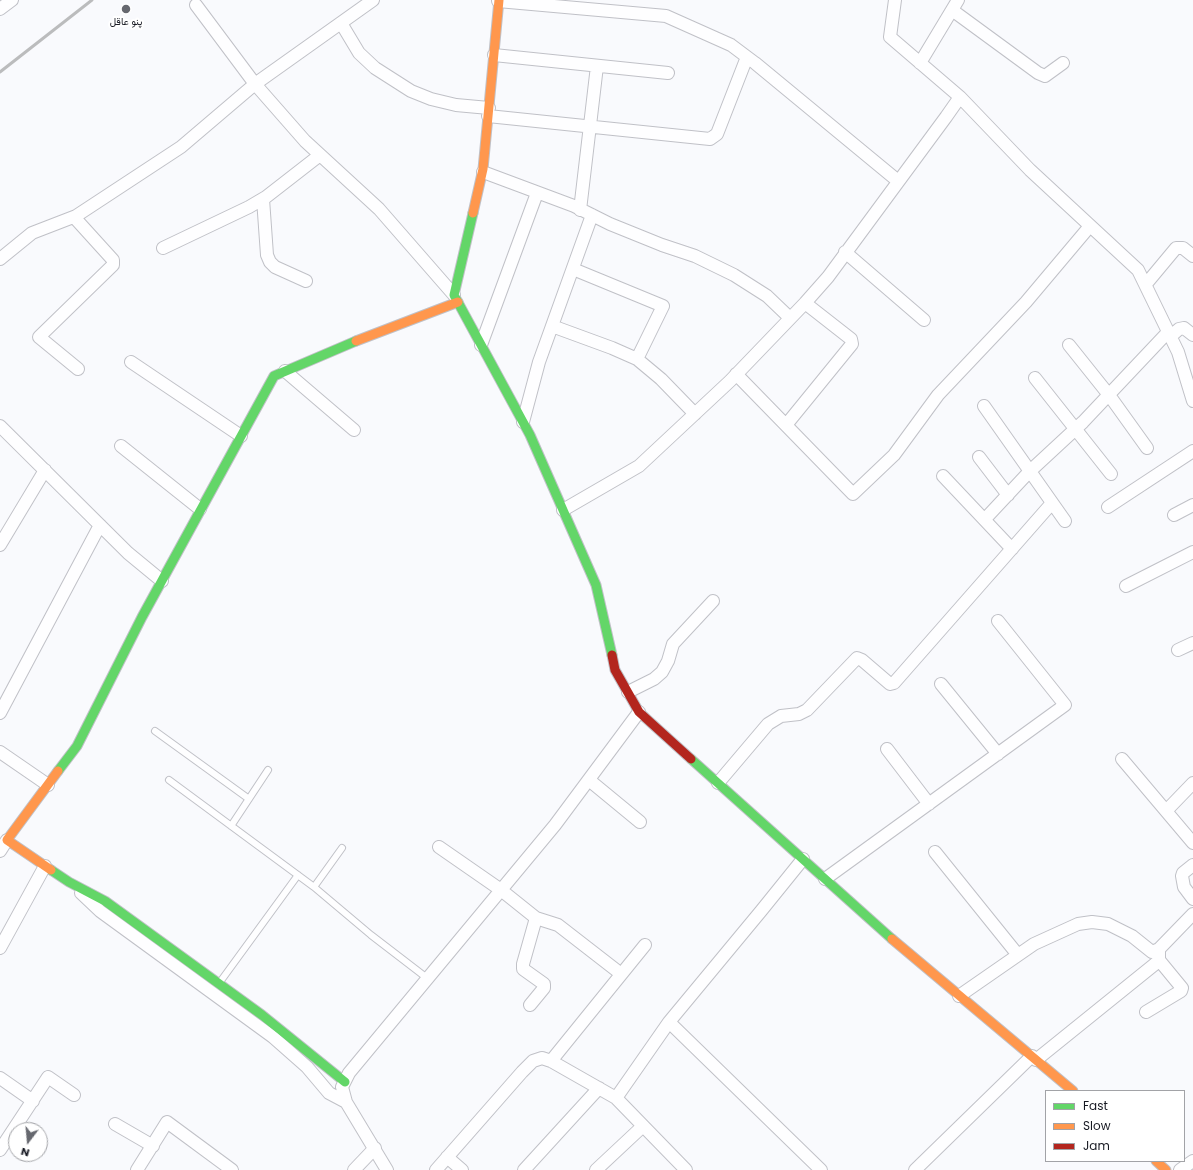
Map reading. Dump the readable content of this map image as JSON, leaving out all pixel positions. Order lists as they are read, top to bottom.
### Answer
{
  "places": ["پنو عاقل"],
  "legend": ["Fast", "Slow", "Jam"],
  "north": "bottom"
}
